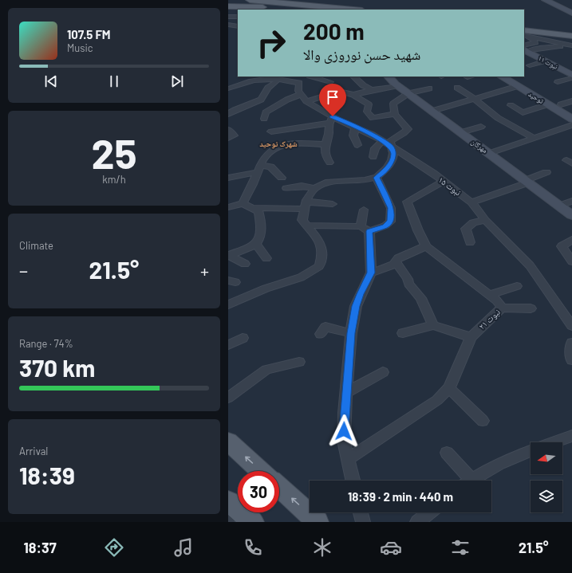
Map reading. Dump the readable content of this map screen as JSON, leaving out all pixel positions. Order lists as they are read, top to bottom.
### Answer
{
  "streets": {
    "street": [
      "نبوت ۱۱",
      "توحید",
      "مهرگان",
      "نبوت ۱۵",
      "نبوت ۲۱"
    ]
  },
  "crossings": [
    ["نبوت ۱۵", "نبوت ۲۱"]
  ],
  "districts": ["شهرک توحید"],
  "north": "left",
  "page": {
    "turn": ["200 m", "شهید حسن نوروزی والا"],
    "song": ["107.5 FM", "Music"],
    "tile": [
      ["25", "km/h"],
      "Climate",
      ["Range · 74%", "370 km"],
      ["Arrival", "18:39"]
    ],
    "heat": ["−", "21.5°", "+"],
    "limit": "30",
    "trip": "18:39 · 2 min · 440 m",
    "tabs": ["18:37", "21.5°"]
  }
}
